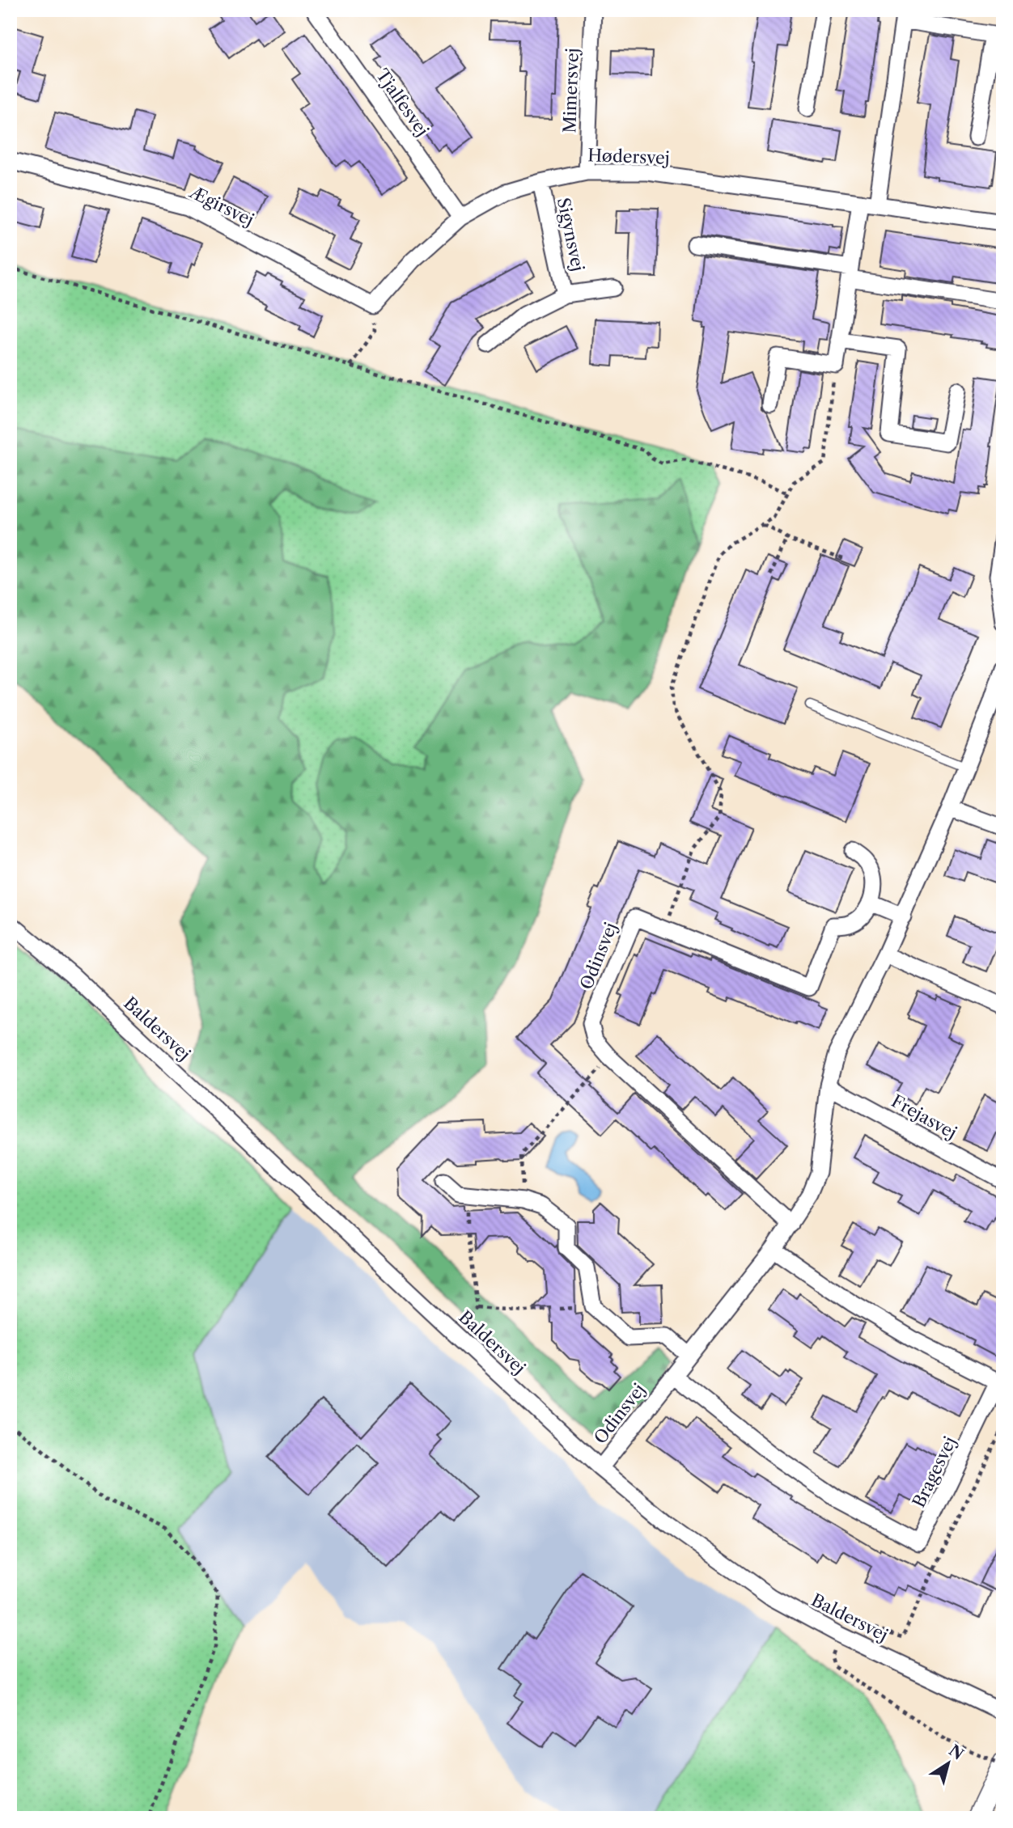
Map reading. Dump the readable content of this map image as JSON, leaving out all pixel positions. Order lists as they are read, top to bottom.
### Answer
{
  "streets": {
    "street": [
      "Mimersvej",
      "Tjalfesvej",
      "Hødersvej",
      "Ægirsvej",
      "Sigynsvej",
      "Odinsvej",
      "Baldersvej",
      "Frejasvej",
      "Bragesvej"
    ]
  },
  "crossings": [
    ["Mimersvej", "Hødersvej"],
    ["Tjalfesvej", "Hødersvej"],
    ["Hødersvej", "Ægirsvej"],
    ["Hødersvej", "Sigynsvej"],
    ["Odinsvej", "Baldersvej"],
    ["Odinsvej", "Frejasvej"],
    ["Odinsvej", "Bragesvej"]
  ],
  "north": "top right"
}
